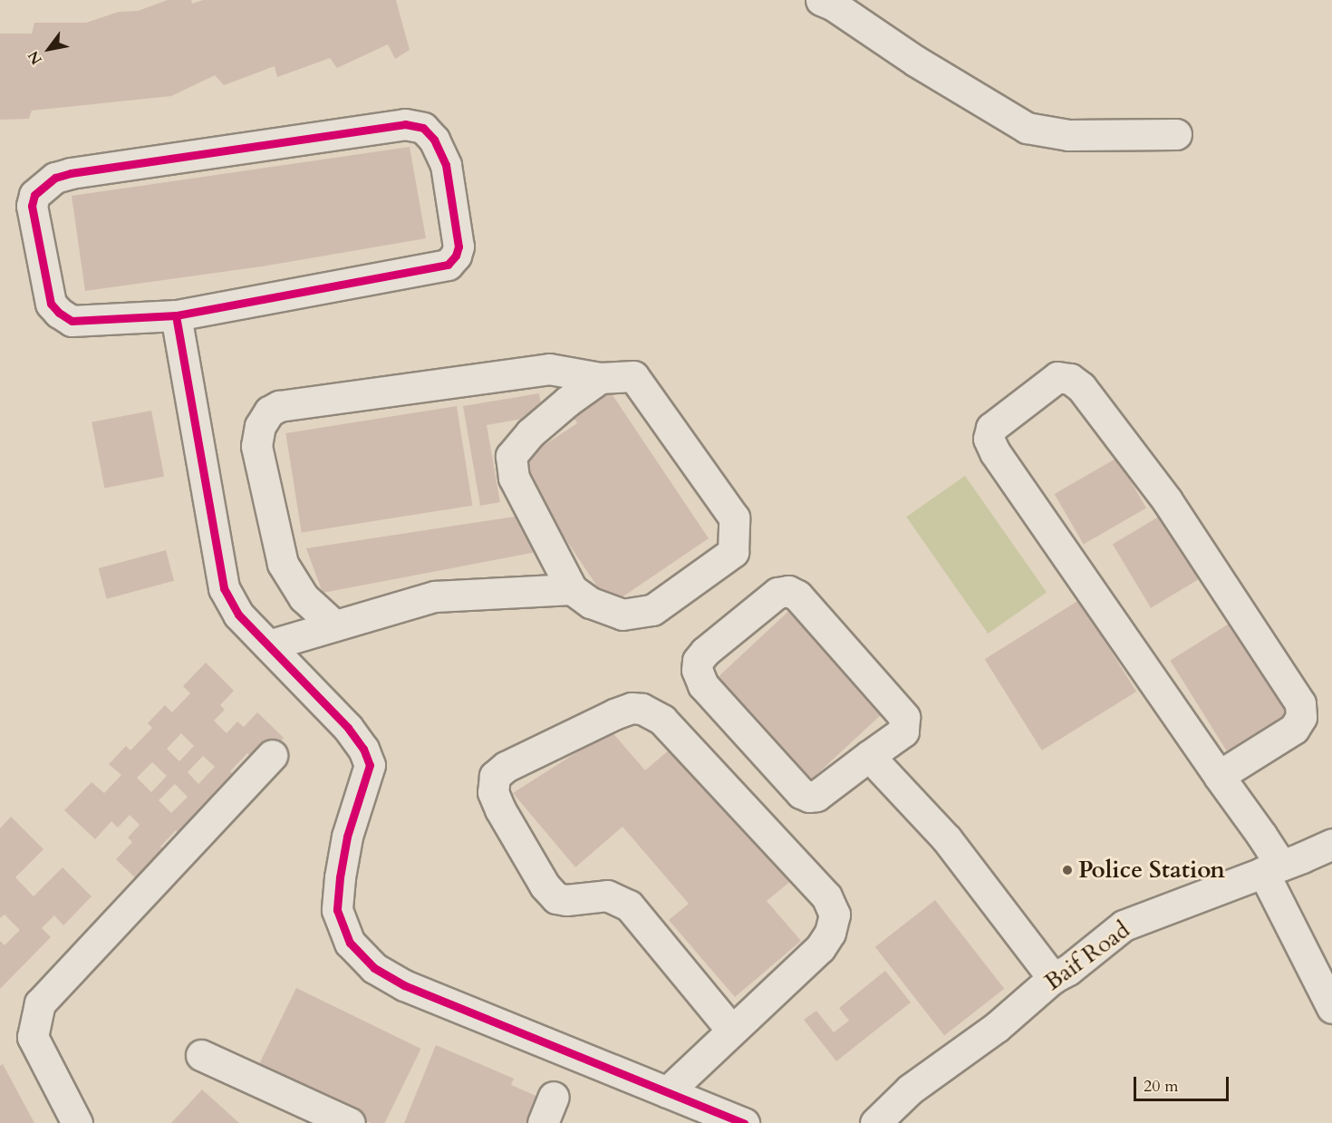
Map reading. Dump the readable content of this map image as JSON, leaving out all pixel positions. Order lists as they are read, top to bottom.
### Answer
{
  "streets": {
    "street": ["Baif Road"]
  },
  "places": ["Police Station"],
  "scale_bar": "20 m",
  "north": "bottom left"
}
